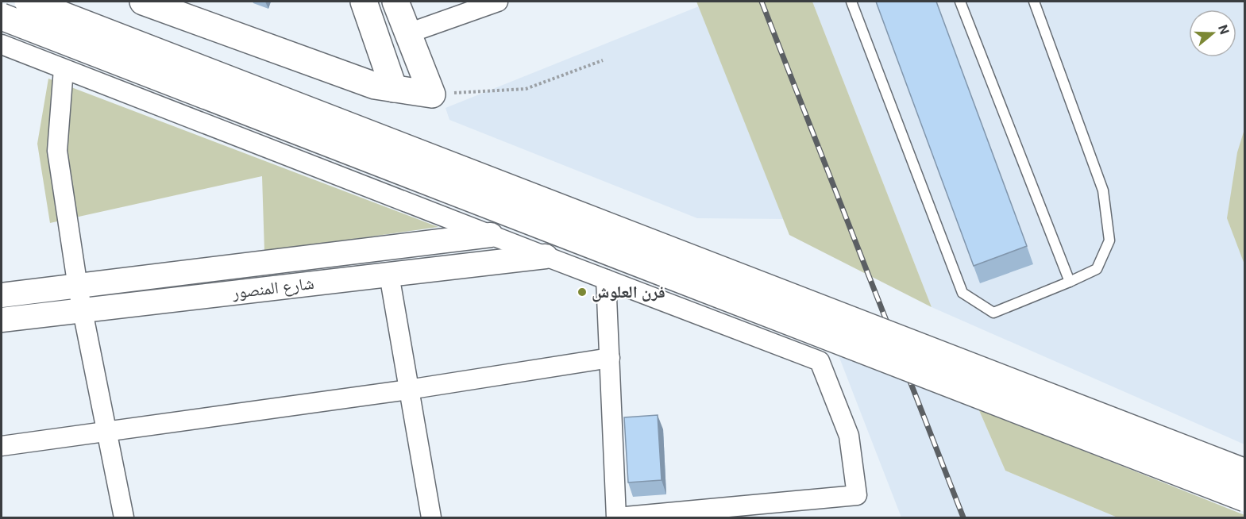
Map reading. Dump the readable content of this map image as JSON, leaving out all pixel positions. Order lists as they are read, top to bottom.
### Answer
{
  "streets": {
    "street": ["شارع المنصور"]
  },
  "places": ["فرن العلوش"],
  "north": "right"
}
